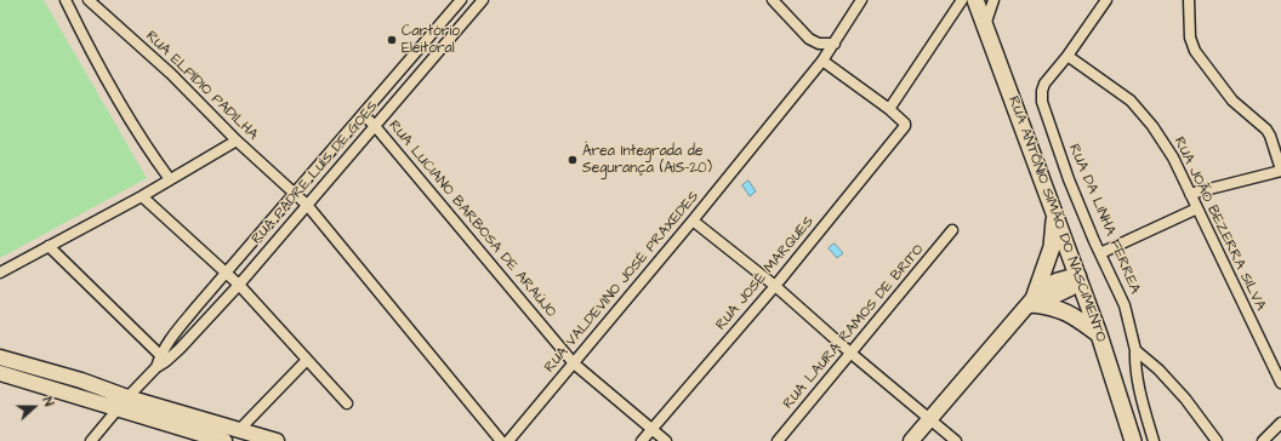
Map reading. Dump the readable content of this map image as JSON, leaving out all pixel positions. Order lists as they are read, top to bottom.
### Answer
{
  "streets": {
    "main road": ["RUA ANTÔNIO SIMÃO DO NASCIMENTO"],
    "street": [
      "RUA ELPÍDIO PADILHA",
      "RUA PADRE LUÍS DE GOES",
      "RUA LUCIANO BARBOSA DE ARAÚJO",
      "RUA DA LINHA FERREA",
      "RUA JOÃO BEZERRA SILVA",
      "RUA JOSÉ MARQUES",
      "RUA VALDEVINO JOSÉ PRAXEDES",
      "RUA LAURA RAMOS DE BRITO"
    ]
  },
  "crossings": [
    ["RUA ELPÍDIO PADILHA", "RUA PADRE LUÍS DE GOES"],
    ["RUA PADRE LUÍS DE GOES", "RUA LUCIANO BARBOSA DE ARAÚJO"],
    ["RUA LUCIANO BARBOSA DE ARAÚJO", "RUA JOSÉ MARQUES"],
    ["RUA LUCIANO BARBOSA DE ARAÚJO", "RUA VALDEVINO JOSÉ PRAXEDES"],
    ["RUA DA LINHA FERREA", "RUA JOÃO BEZERRA SILVA"]
  ],
  "places": ["Cartório Eleitoral", "Área Integrada de Segurança (AIS-20)"],
  "north": "right"
}
